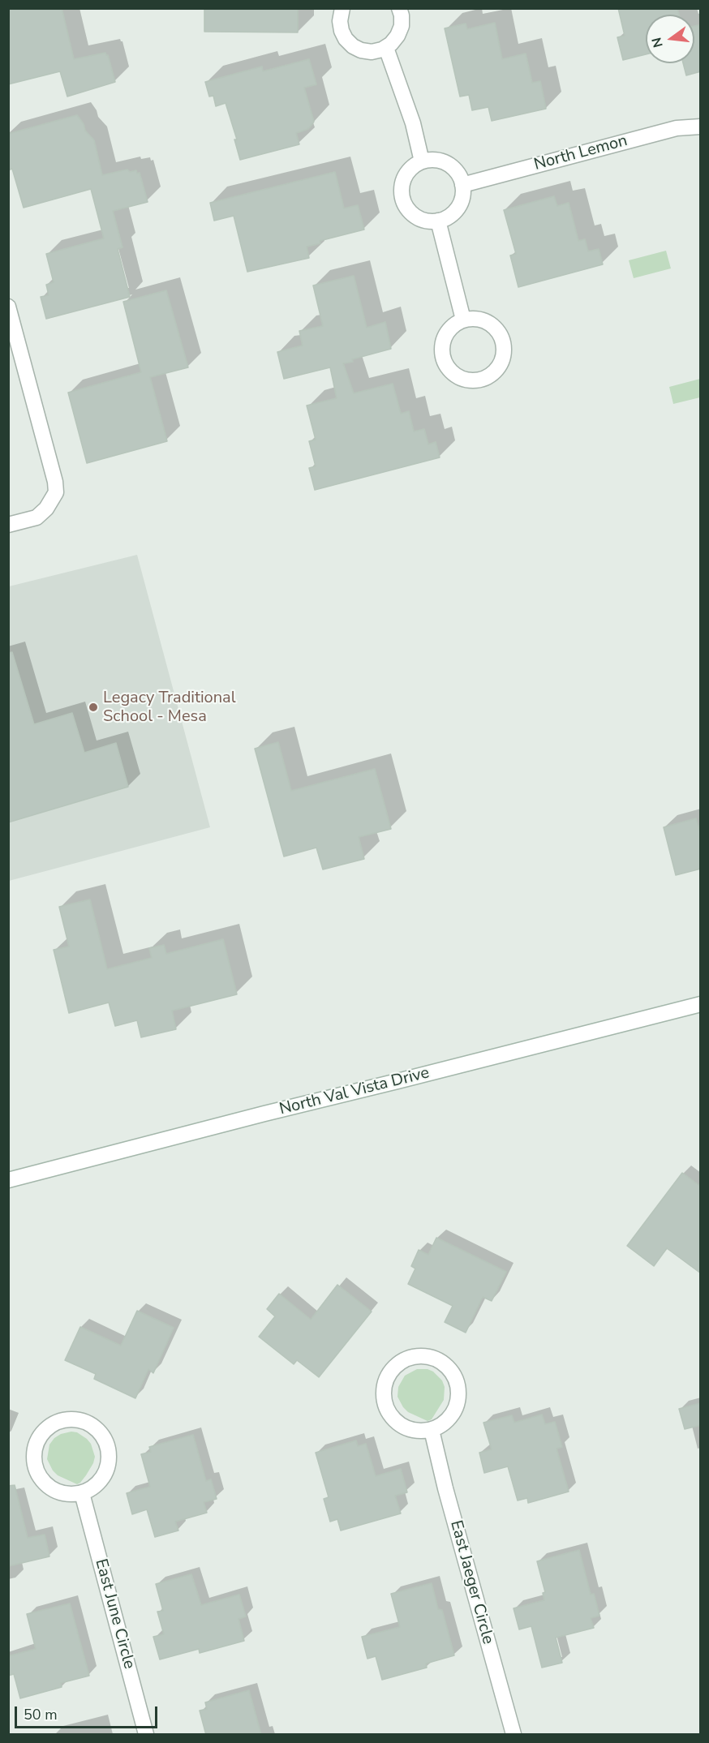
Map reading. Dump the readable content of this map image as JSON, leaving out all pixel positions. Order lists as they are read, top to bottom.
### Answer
{
  "streets": {
    "street": [
      "North Lemon",
      "North Val Vista Drive",
      "East Jaeger Circle",
      "East June Circle"
    ]
  },
  "places": ["Legacy Traditional School - Mesa"],
  "scale_bar": "50 m",
  "north": "left"
}
